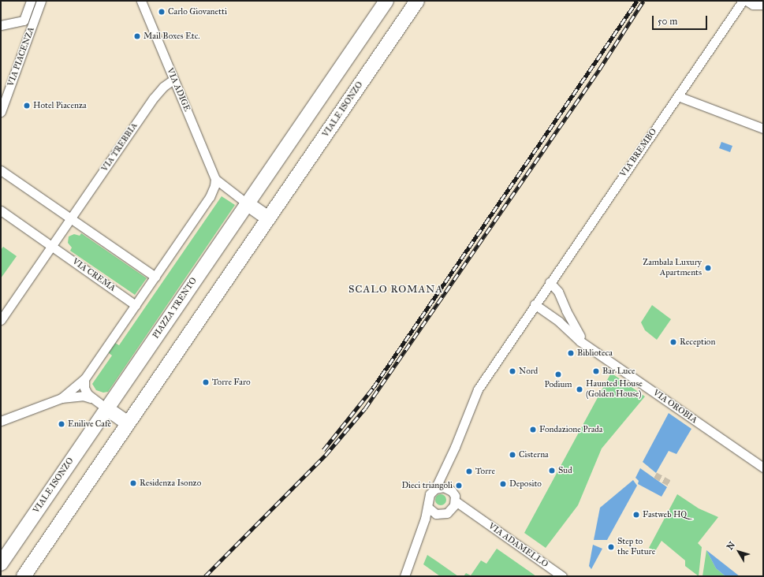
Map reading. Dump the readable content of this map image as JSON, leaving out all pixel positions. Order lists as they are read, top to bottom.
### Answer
{
  "streets": {
    "main road": ["VIALE ISONZO", "PIAZZA TRENTO"],
    "street": [
      "VIA PIACENZA",
      "VIA ADIGE",
      "VIA TREBBIA",
      "VIA BREMBO",
      "VIA CREMA",
      "VIA OROBIA",
      "VIA ADAMELLO"
    ]
  },
  "crossings": [
    ["VIA ADIGE", "VIA TREBBIA"],
    ["VIALE ISONZO", "PIAZZA TRENTO"],
    ["VIA BREMBO", "VIA OROBIA"]
  ],
  "districts": ["SCALO ROMANA"],
  "places": [
    "Carlo Giovanetti",
    "Mail Boxes Etc.",
    "Hotel Piacenza",
    "Zambala Luxury Apartments",
    "Reception",
    "Biblioteca",
    "Nord",
    "Bar Luce",
    "Podium",
    "Torre Faro",
    "Haunted House (Golden House)",
    "Enilive Cafè",
    "Fondazione Prada",
    "Cisterna",
    "Sud",
    "Torre",
    "Residenza Isonzo",
    "Deposito",
    "Dieci triangoli",
    "Fastweb HQ",
    "Step to the Future"
  ],
  "scale_bar": "50 m",
  "north": "top left"
}
